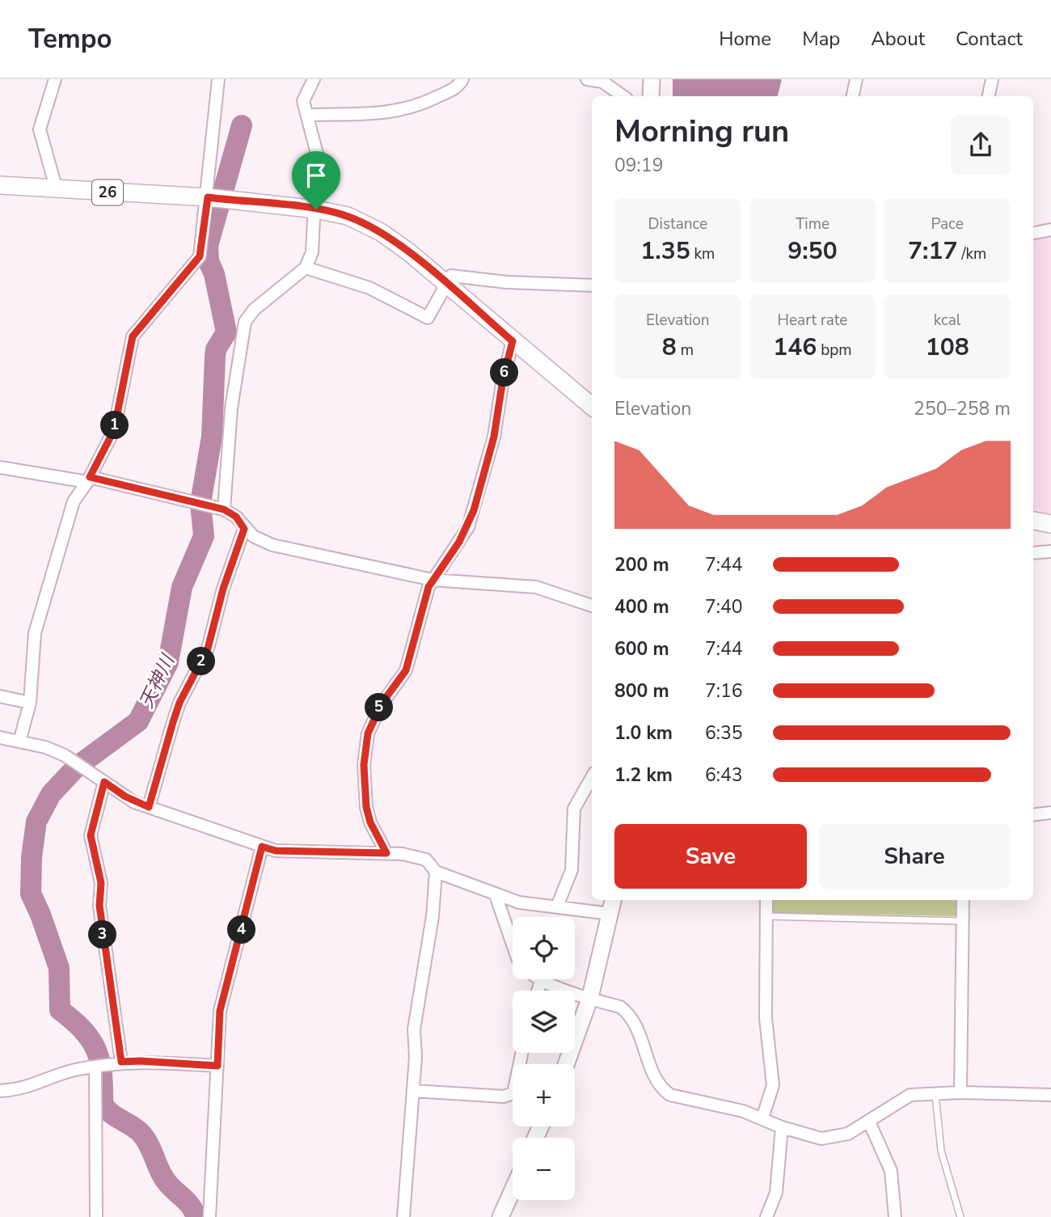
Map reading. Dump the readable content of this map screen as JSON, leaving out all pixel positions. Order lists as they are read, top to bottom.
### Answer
{
  "streets": {
    "main road": ["26"]
  },
  "water": ["天神川"],
  "page": {
    "header": "Tempo",
    "nav": [
      "Home",
      "Map",
      "About",
      "Contact"
    ],
    "heading": ["Morning run", "09:19"],
    "stats": [
      ["Distance", "1.35 km"],
      ["Time", "9:50"],
      ["Pace", "7:17 /km"],
      ["Elevation", "8 m"],
      ["Heart rate", "146 bpm"],
      ["kcal", "108"]
    ],
    "pins": [
      "6",
      "1",
      "2",
      "5",
      "4",
      "3"
    ],
    "chart": ["Elevation", "250–258 m"],
    "list": [
      {
        "name": "200 m",
        "note": "7:44"
      },
      {
        "name": "400 m",
        "note": "7:40"
      },
      {
        "name": "600 m",
        "note": "7:44"
      },
      {
        "name": "800 m",
        "note": "7:16"
      },
      {
        "name": "1.0 km",
        "note": "6:35"
      },
      {
        "name": "1.2 km",
        "note": "6:43"
      }
    ],
    "buttons": ["Save", "Share"],
    "map_buttons": ["+", "−"]
  }
}
